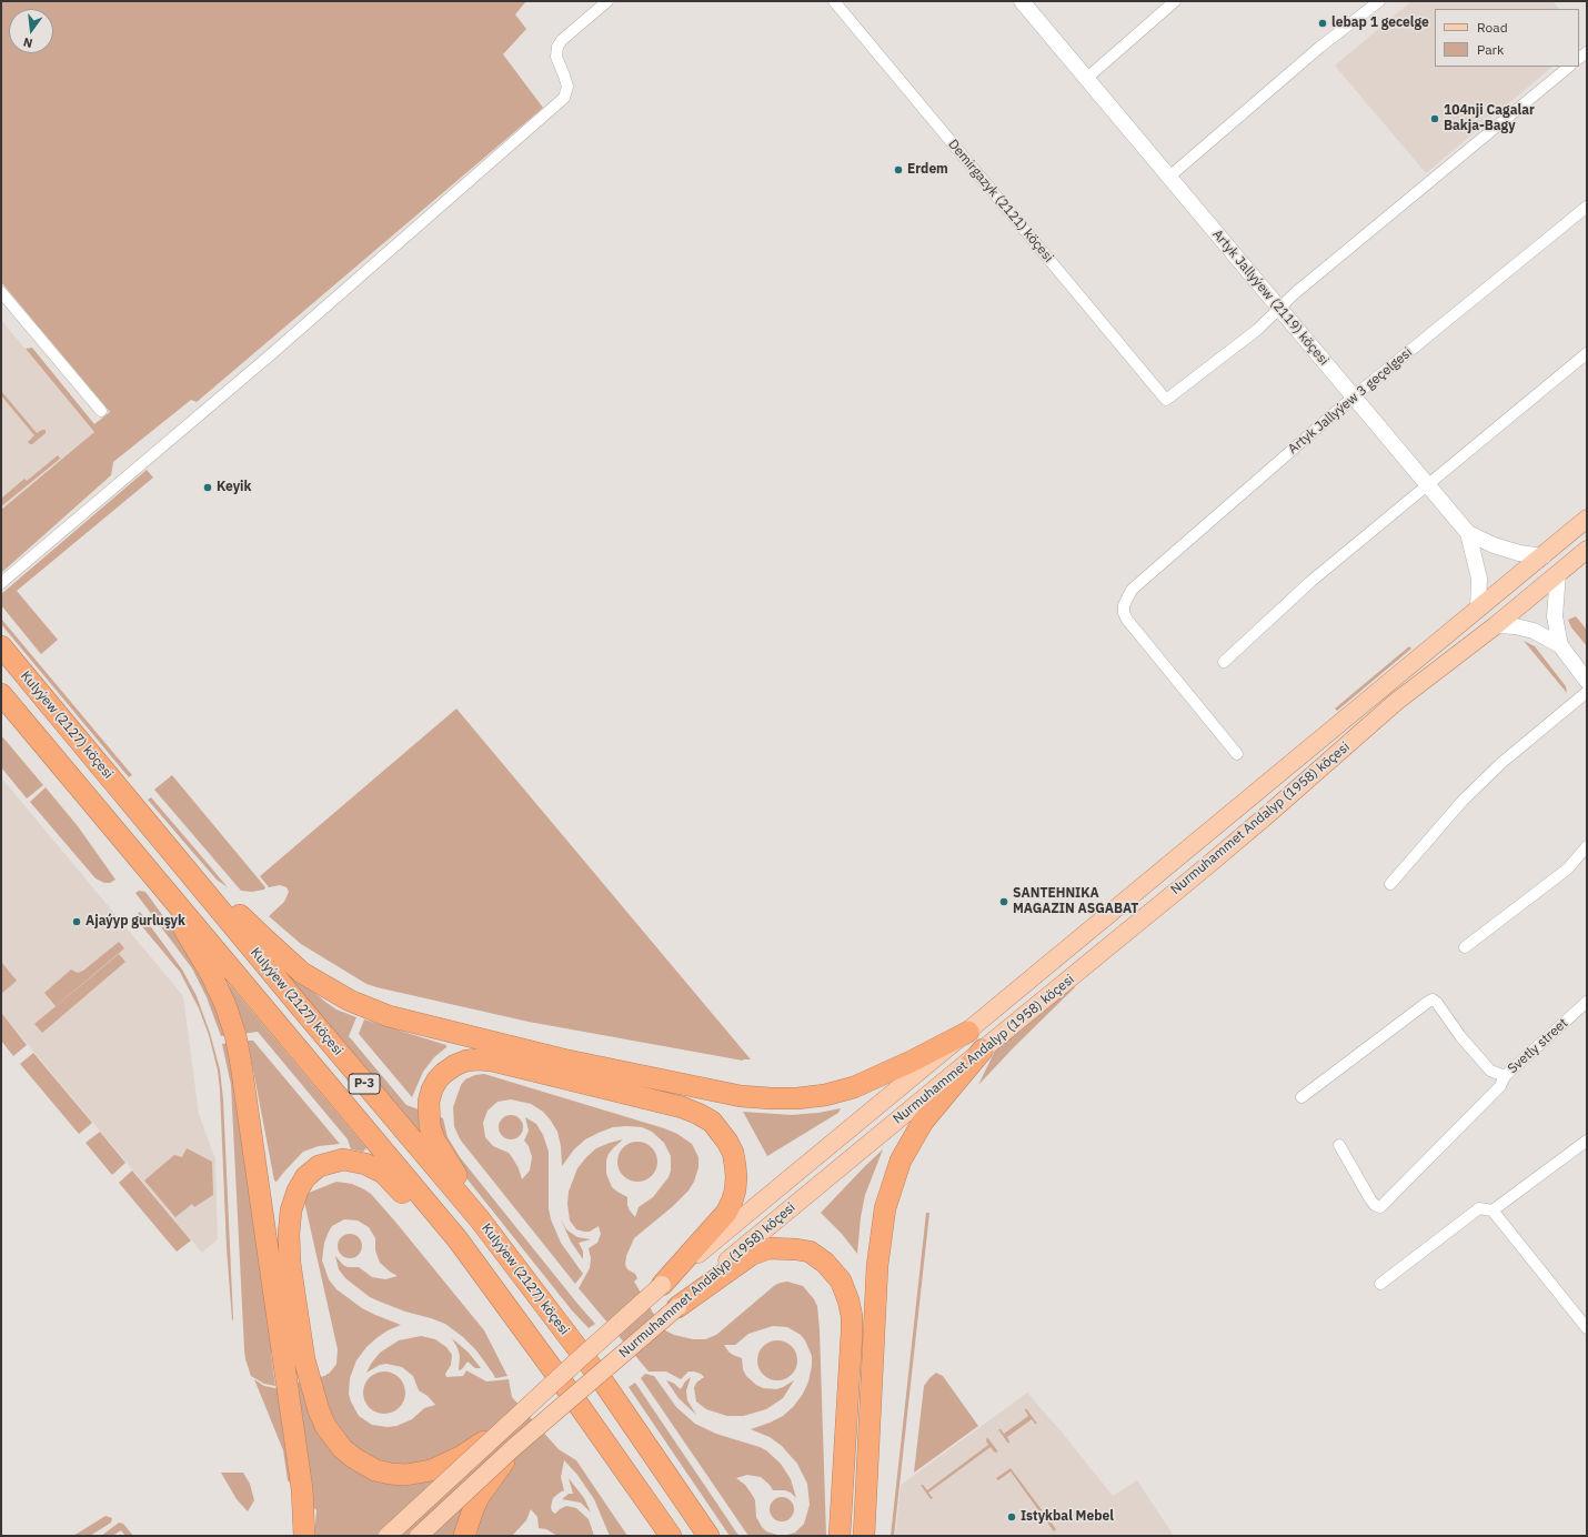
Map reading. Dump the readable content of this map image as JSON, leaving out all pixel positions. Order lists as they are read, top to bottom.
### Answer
{
  "streets": {
    "highway": ["Kulyýew (2127) köçesi", "P-3"],
    "main road": ["Nurmuhammet Andalyp (1958) köçesi"],
    "street": [
      "Demirgazyk (2121) köçesi",
      "Artyk Jallyýew (2119) köçesi",
      "Artyk Jallyýew 3 geçelgesi",
      "Svetly street"
    ]
  },
  "crossings": [
    ["Demirgazyk (2121) köçesi", "Artyk Jallyýew (2119) köçesi"],
    ["Artyk Jallyýew (2119) köçesi", "Artyk Jallyýew 3 geçelgesi"],
    ["Artyk Jallyýew (2119) köçesi", "Nurmuhammet Andalyp (1958) köçesi"]
  ],
  "places": [
    "lebap 1 gecelge",
    "104nji Cagalar Bakja-Bagy",
    "Erdem",
    "Keyik",
    "SANTEHNIKA MAGAZIN ASGABAT",
    "Ajaýyp gurluşyk",
    "Istykbal Mebel"
  ],
  "legend": ["Road", "Park"],
  "north": "bottom"
}
